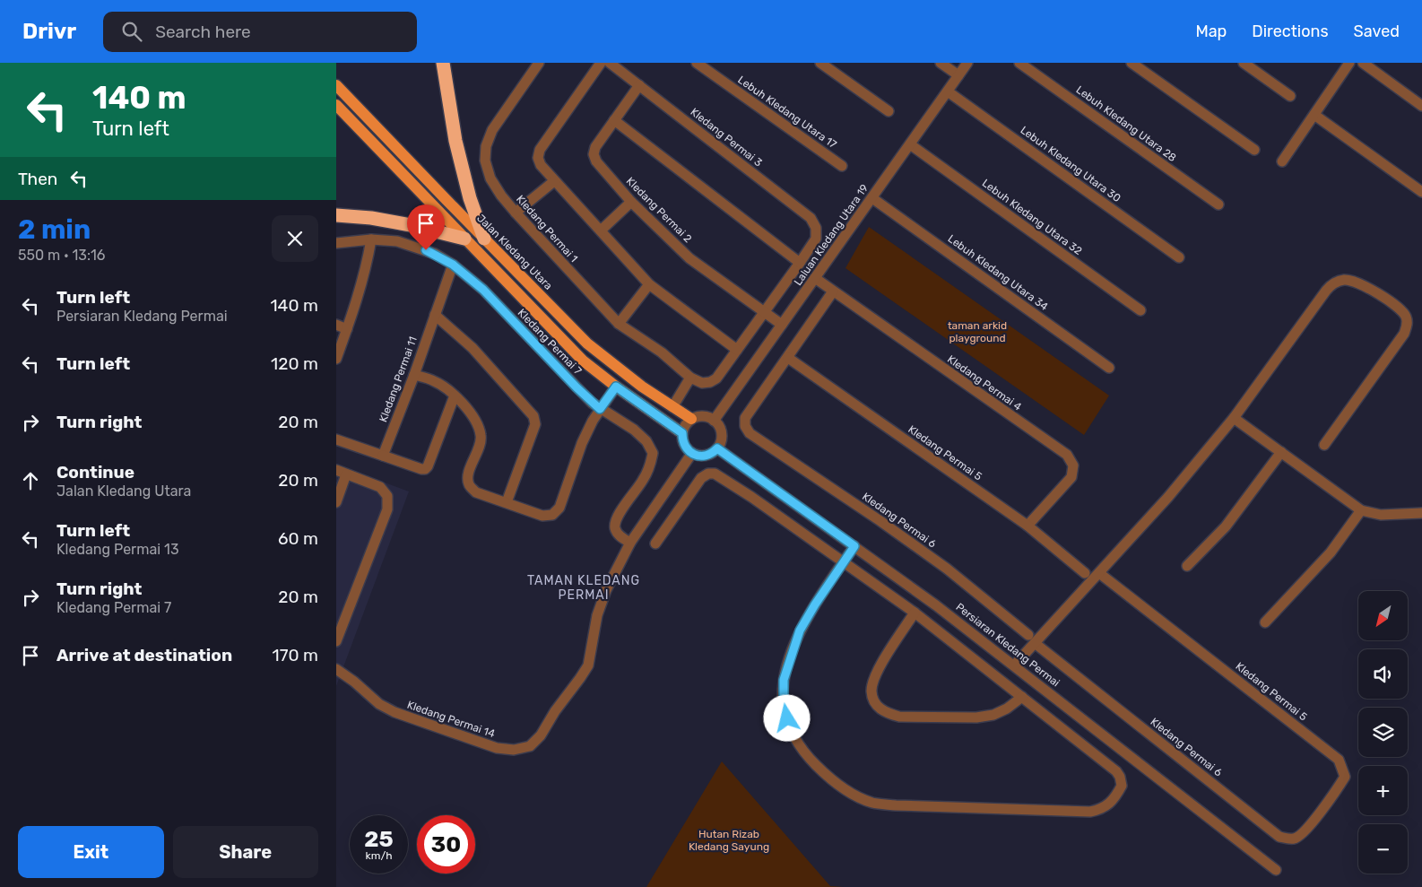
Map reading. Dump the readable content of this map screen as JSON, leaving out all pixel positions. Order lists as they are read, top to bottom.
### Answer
{
  "streets": {
    "main road": ["Jalan Kledang Utara"],
    "street": [
      "Lebuh Kledang Utara 17",
      "Lebuh Kledang Utara 28",
      "Kledang Permai 3",
      "Lebuh Kledang Utara 30",
      "Kledang Permai 2",
      "Lebuh Kledang Utara 32",
      "Kledang Permai 1",
      "Laluan Kledang Utara 19",
      "Lebuh Kledang Utara 34",
      "Kledang Permai 7",
      "Kledang Permai 11",
      "Kledang Permai 4",
      "Kledang Permai 5",
      "Kledang Permai 6",
      "Persiaran Kledang Permai",
      "Kledang Permai 14"
    ]
  },
  "crossings": [
    ["Kledang Permai 3", "Kledang Permai 2"],
    ["Lebuh Kledang Utara 30", "Laluan Kledang Utara 19"],
    ["Kledang Permai 2", "Laluan Kledang Utara 19"],
    ["Lebuh Kledang Utara 32", "Laluan Kledang Utara 19"],
    ["Laluan Kledang Utara 19", "Jalan Kledang Utara"],
    ["Laluan Kledang Utara 19", "Lebuh Kledang Utara 34"],
    ["Laluan Kledang Utara 19", "Kledang Permai 4"],
    ["Laluan Kledang Utara 19", "Persiaran Kledang Permai"],
    ["Laluan Kledang Utara 19", "Kledang Permai 14"],
    ["Jalan Kledang Utara", "Persiaran Kledang Permai"],
    ["Jalan Kledang Utara", "Kledang Permai 14"],
    ["Kledang Permai 7", "Kledang Permai 11"],
    ["Kledang Permai 4", "Kledang Permai 5"],
    ["Kledang Permai 5", "Kledang Permai 6"],
    ["Persiaran Kledang Permai", "Kledang Permai 14"]
  ],
  "districts": ["TAMAN KLEDANG PERMAI"],
  "parks": ["taman arkid playground", "Hutan Rizab Kledang Sayung"],
  "north": "bottom left",
  "page": {
    "header": "Drivr",
    "search": "Search here",
    "nav": ["Map", "Directions", "Saved"],
    "turn": ["140 m", "Turn left"],
    "then": "Then",
    "heading": ["2 min", "550 m · 13:16"],
    "list": [
      {
        "name": "Turn left",
        "note": "Persiaran Kledang Permai",
        "value": "140 m"
      },
      {
        "name": "Turn left",
        "value": "120 m"
      },
      {
        "name": "Turn right",
        "value": "20 m"
      },
      {
        "name": "Continue",
        "note": "Jalan Kledang Utara",
        "value": "20 m"
      },
      {
        "name": "Turn left",
        "note": "Kledang Permai 13",
        "value": "60 m"
      },
      {
        "name": "Turn right",
        "note": "Kledang Permai 7",
        "value": "20 m"
      },
      {
        "name": "Arrive at destination",
        "value": "170 m"
      }
    ],
    "map_buttons": ["+", "−"],
    "speed": "25 km/h",
    "limit": "30",
    "buttons": ["Exit", "Share"]
  }
}
